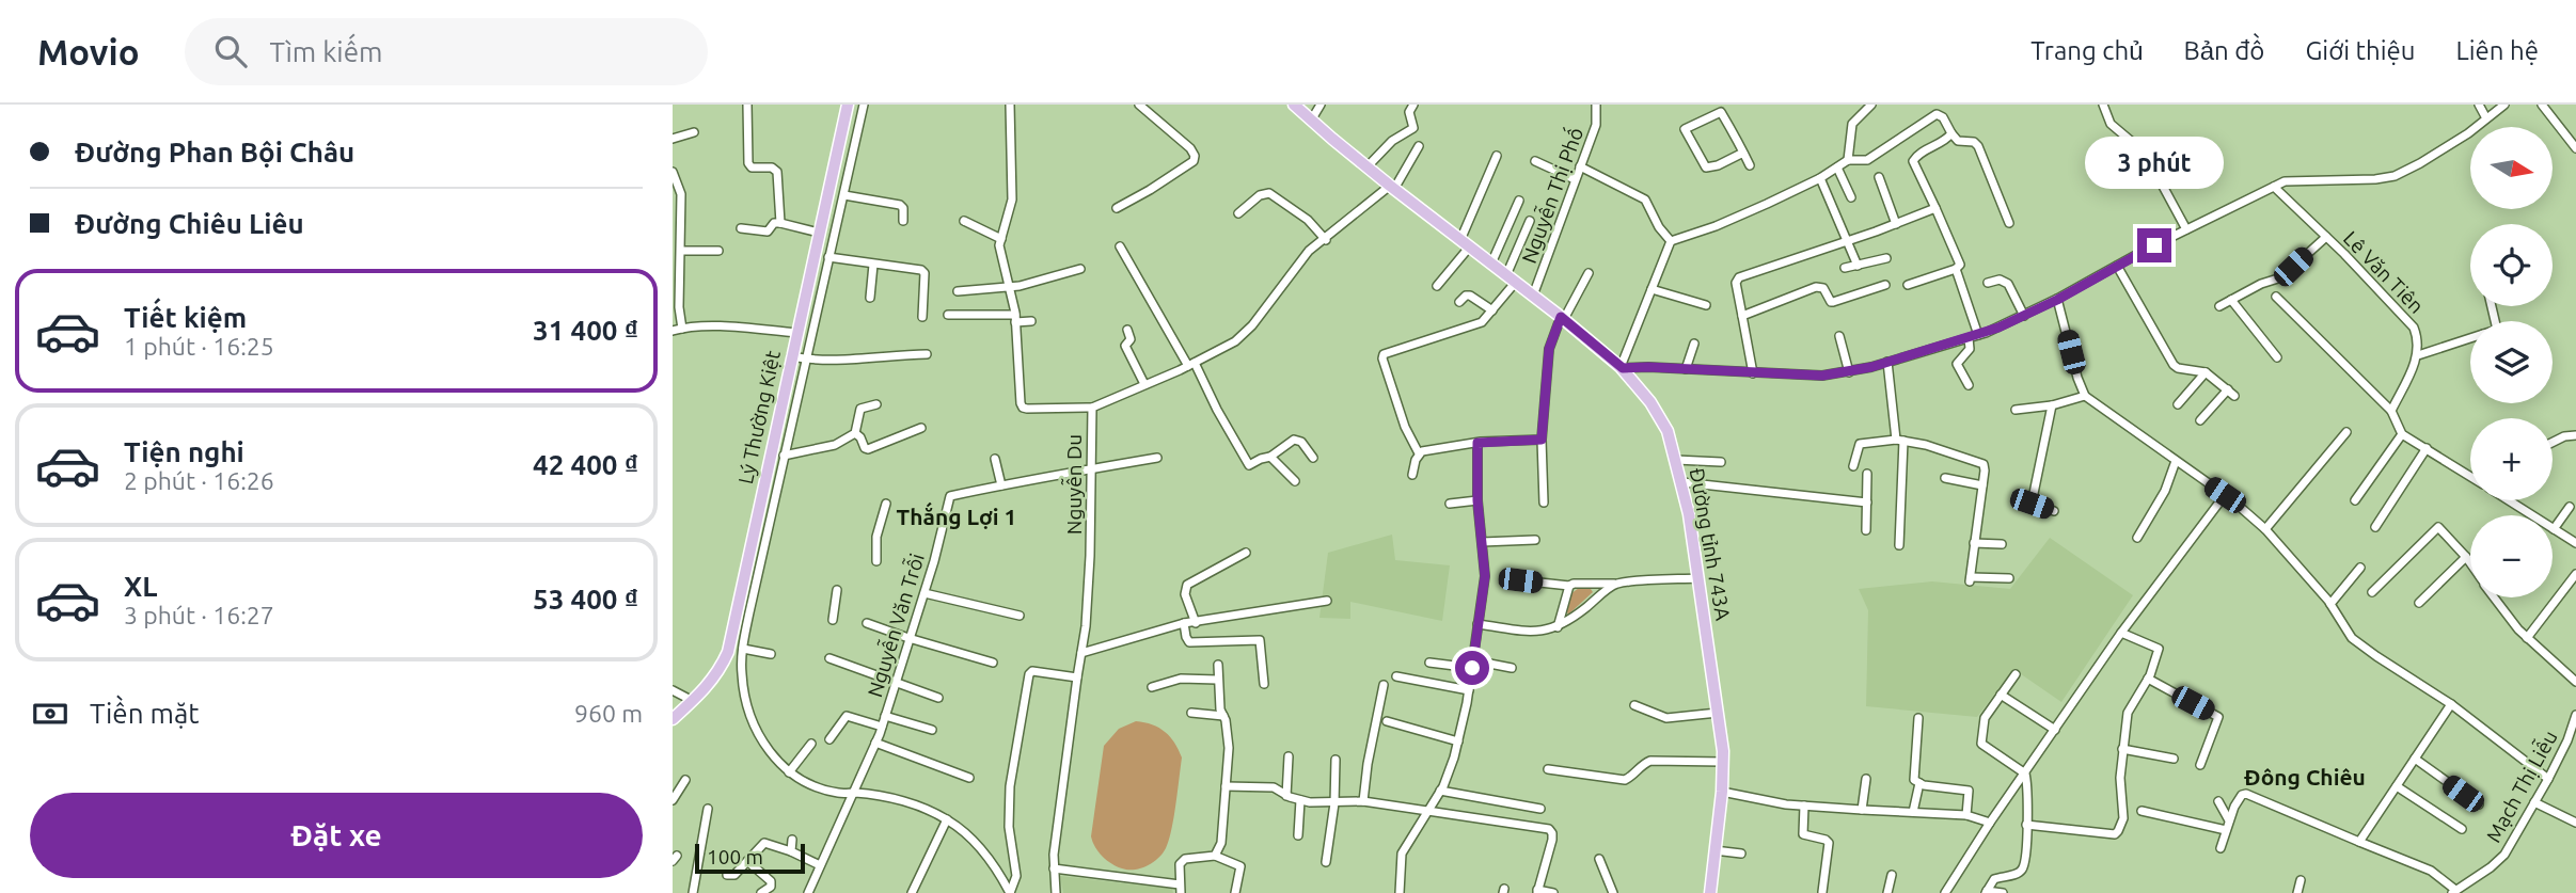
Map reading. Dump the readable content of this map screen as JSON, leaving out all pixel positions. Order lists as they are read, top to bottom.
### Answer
{
  "streets": {
    "main road": ["Lý Thường Kiệt", "Đường tỉnh 743A"],
    "street": [
      "Nguyễn Thị Phố",
      "Lê Văn Tiên",
      "Nguyễn Du",
      "Nguyễn Văn Trỗi",
      "Mạch Thị Liễu"
    ]
  },
  "crossings": [
    ["Nguyễn Thị Phố", "Đường tỉnh 743A"],
    ["Nguyễn Du", "Đường tỉnh 743A"],
    ["Nguyễn Du", "Nguyễn Văn Trỗi"]
  ],
  "districts": ["Thắng Lợi 1", "Đông Chiêu"],
  "scale_bar": "100 m",
  "north": "right",
  "page": {
    "header": "Movio",
    "search": "Tìm kiếm",
    "nav": [
      "Trang chủ",
      "Bản đồ",
      "Giới thiệu",
      "Liên hệ"
    ],
    "banner": ["Đường Phan Bội Châu", "Đường Chiêu Liêu"],
    "map_buttons": ["+", "−"],
    "bubble": "3 phút",
    "list": [
      {
        "name": "Tiết kiệm",
        "note": "1 phút · 16:25",
        "value": "31 400 ₫"
      },
      {
        "name": "Tiện nghi",
        "note": "2 phút · 16:26",
        "value": "42 400 ₫"
      },
      {
        "name": "XL",
        "note": "3 phút · 16:27",
        "value": "53 400 ₫"
      }
    ],
    "pay": ["Tiền mặt", "960 m"],
    "buttons": "Đặt xe",
    "scale": "100 m"
  }
}
